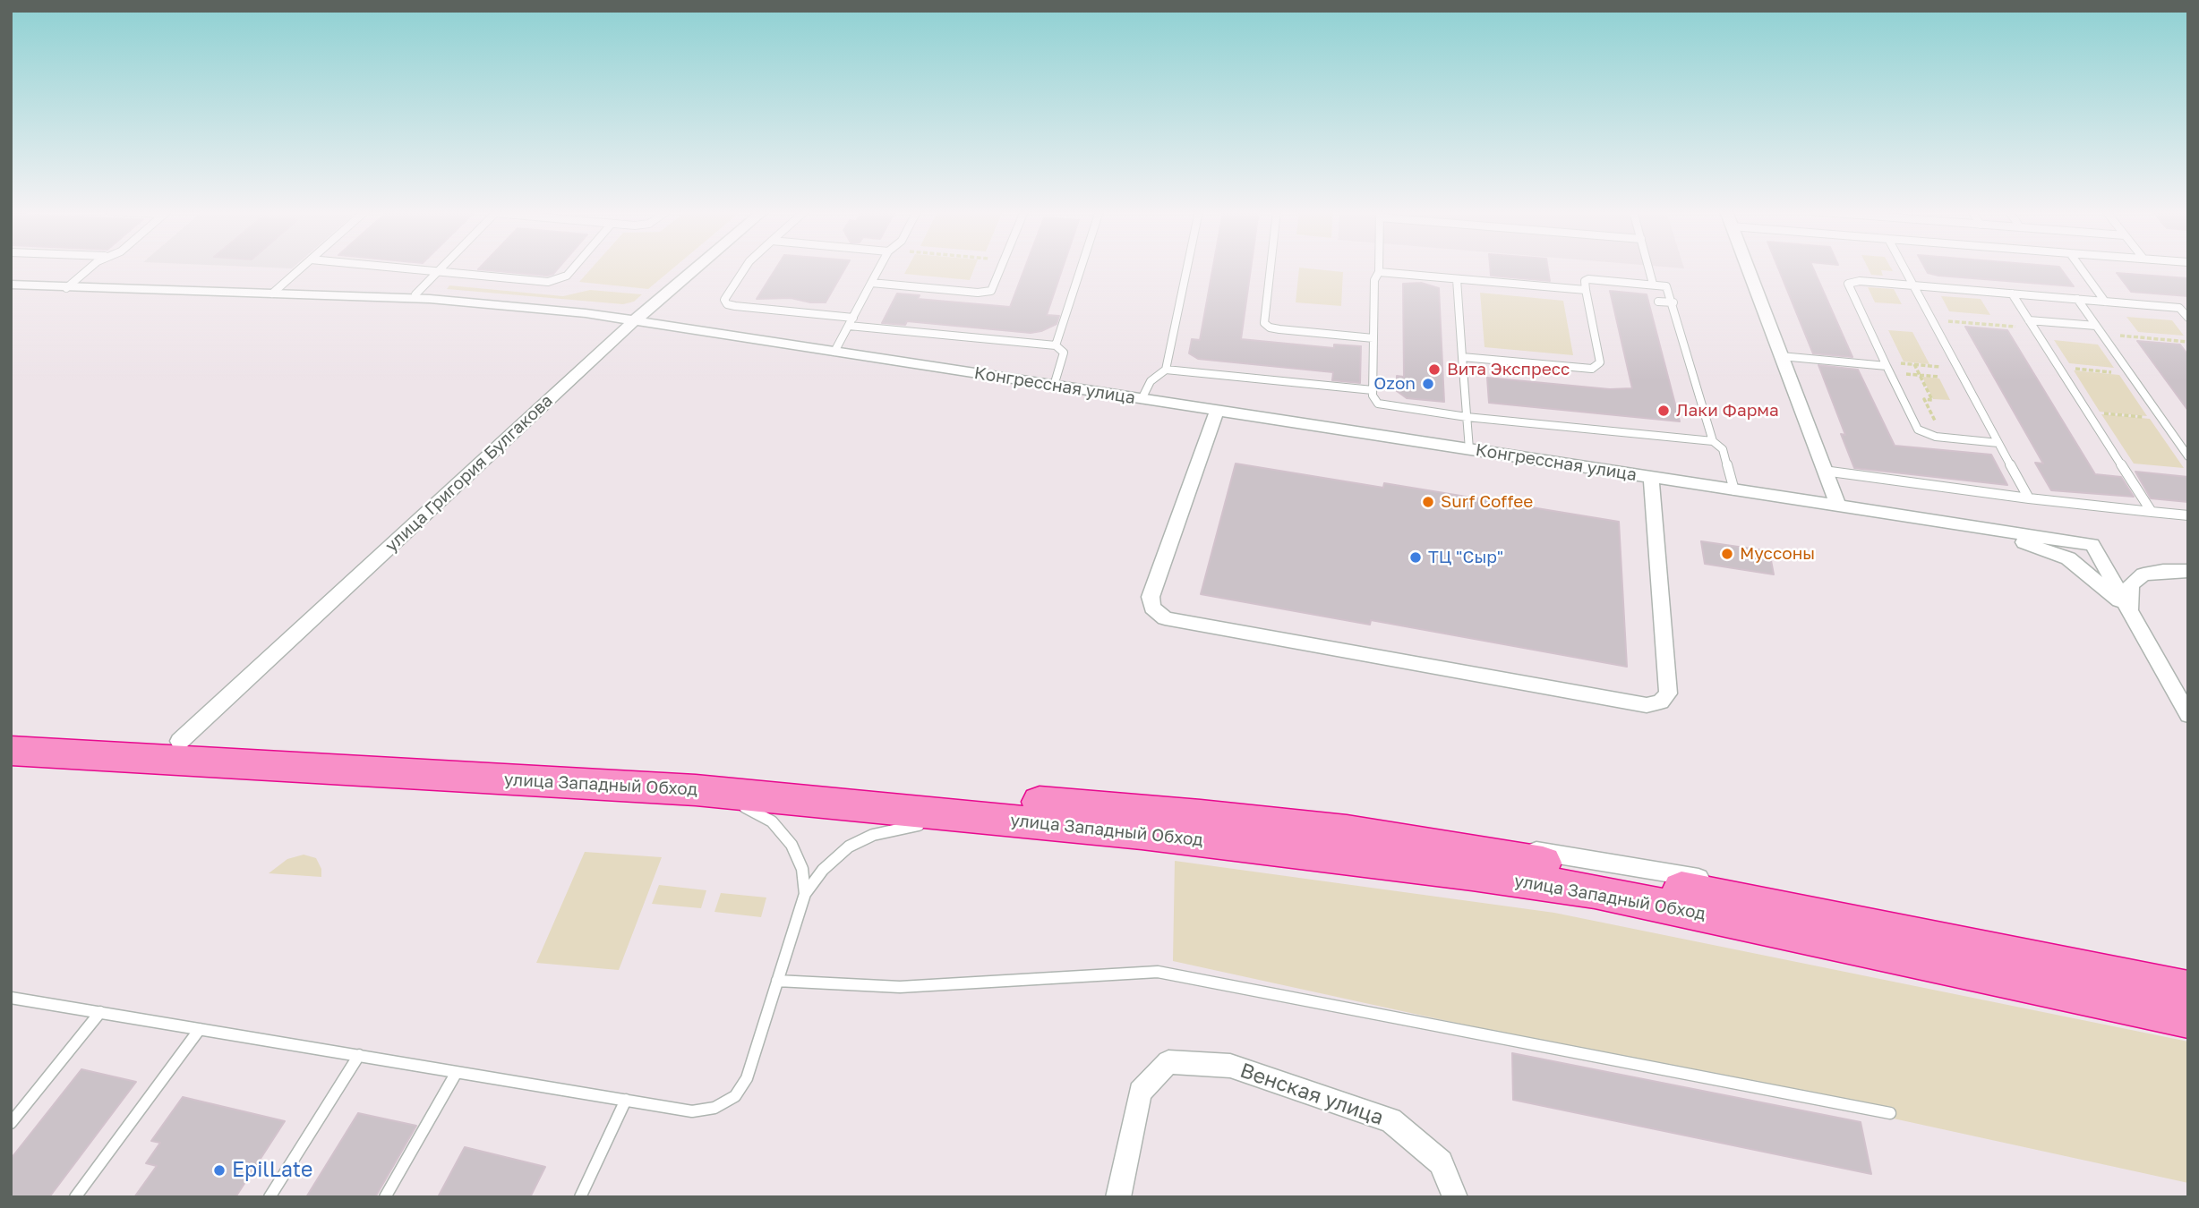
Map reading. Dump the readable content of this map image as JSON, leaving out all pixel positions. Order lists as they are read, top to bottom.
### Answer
{
  "streets": {
    "highway": ["улица Западный Обход"],
    "street": ["Конгрессная улица", "улица Григория Булгакова", "Венская улица"]
  },
  "crossings": [
    ["Конгрессная улица", "улица Григория Булгакова"],
    ["улица Григория Булгакова", "улица Западный Обход"]
  ],
  "places": [
    "Вита Экспресс",
    "Ozon",
    "Лаки Фарма",
    "Surf Coffee",
    "Муссоны",
    "ТЦ \"Сыр\"",
    "EpilLate"
  ]
}
